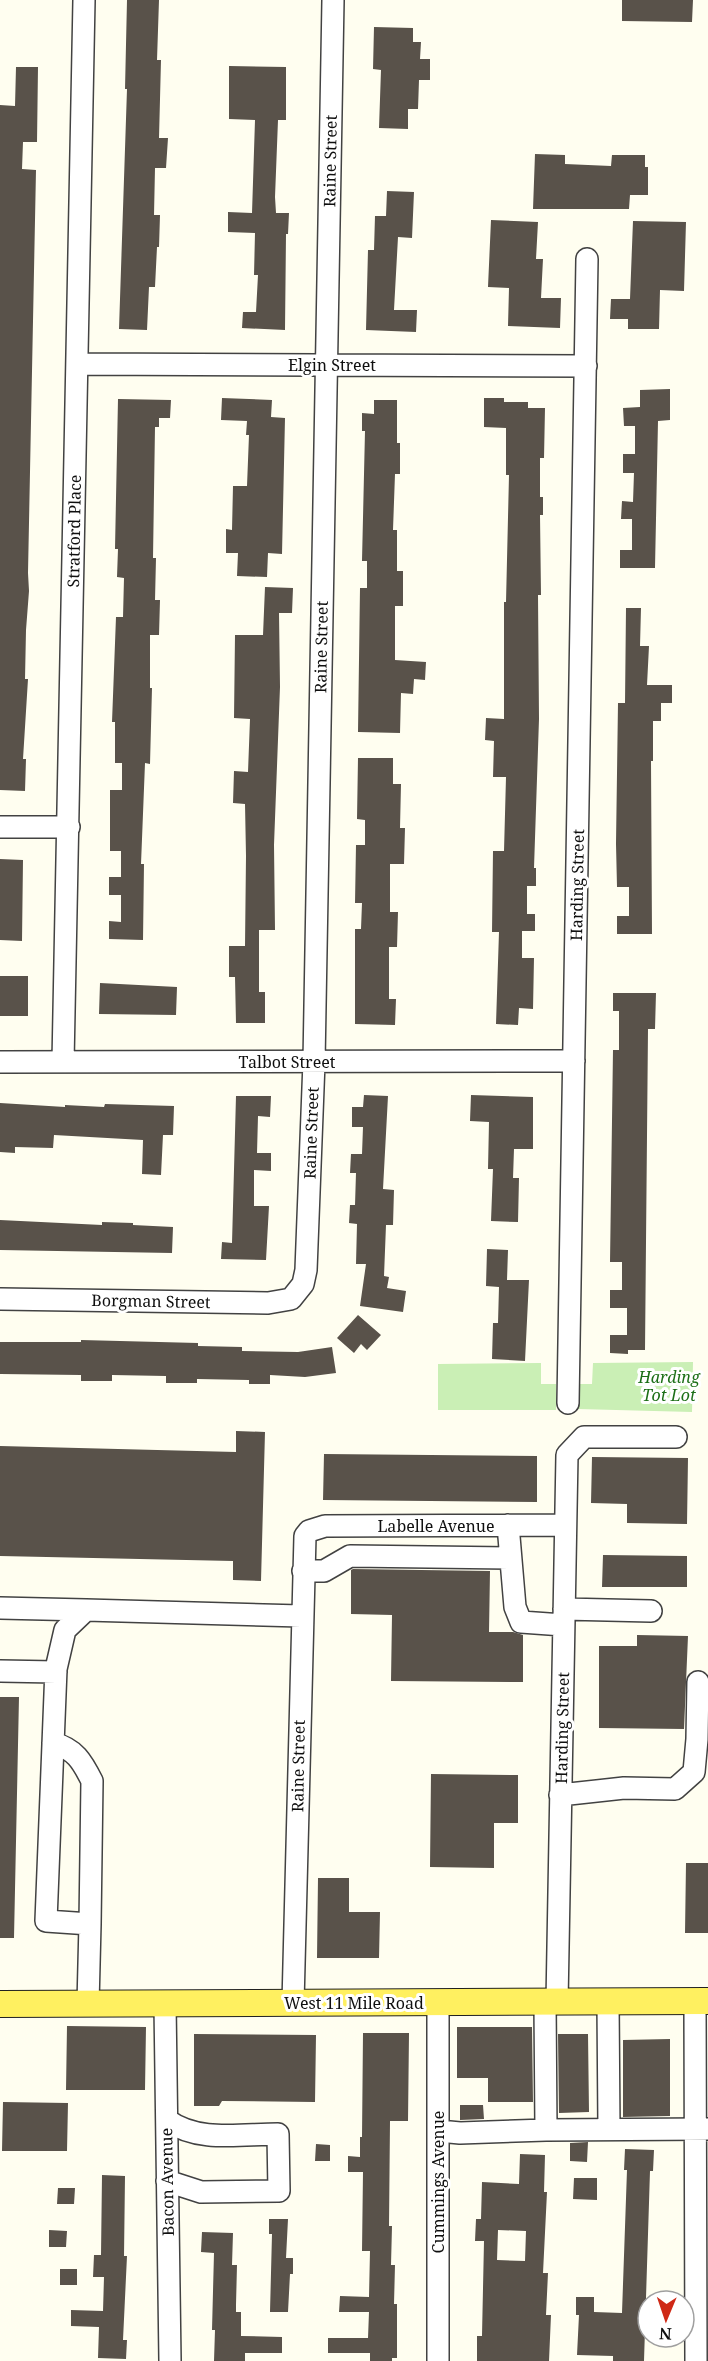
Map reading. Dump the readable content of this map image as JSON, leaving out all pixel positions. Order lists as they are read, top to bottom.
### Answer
{
  "streets": {
    "main road": ["West 11 Mile Road"],
    "street": [
      "Raine Street",
      "Elgin Street",
      "Stratford Place",
      "Harding Street",
      "Talbot Street",
      "Borgman Street",
      "Labelle Avenue",
      "Bacon Avenue",
      "Cummings Avenue"
    ]
  },
  "crossings": [
    ["Raine Street", "Elgin Street"],
    ["Raine Street", "Talbot Street"],
    ["Raine Street", "Borgman Street"],
    ["Raine Street", "Labelle Avenue"],
    ["Raine Street", "West 11 Mile Road"],
    ["Elgin Street", "Stratford Place"],
    ["Elgin Street", "Harding Street"],
    ["Stratford Place", "Talbot Street"],
    ["Harding Street", "Talbot Street"],
    ["Harding Street", "Labelle Avenue"],
    ["Harding Street", "West 11 Mile Road"],
    ["West 11 Mile Road", "Bacon Avenue"],
    ["West 11 Mile Road", "Cummings Avenue"]
  ],
  "parks": ["Harding Tot Lot"],
  "north": "bottom"
}
